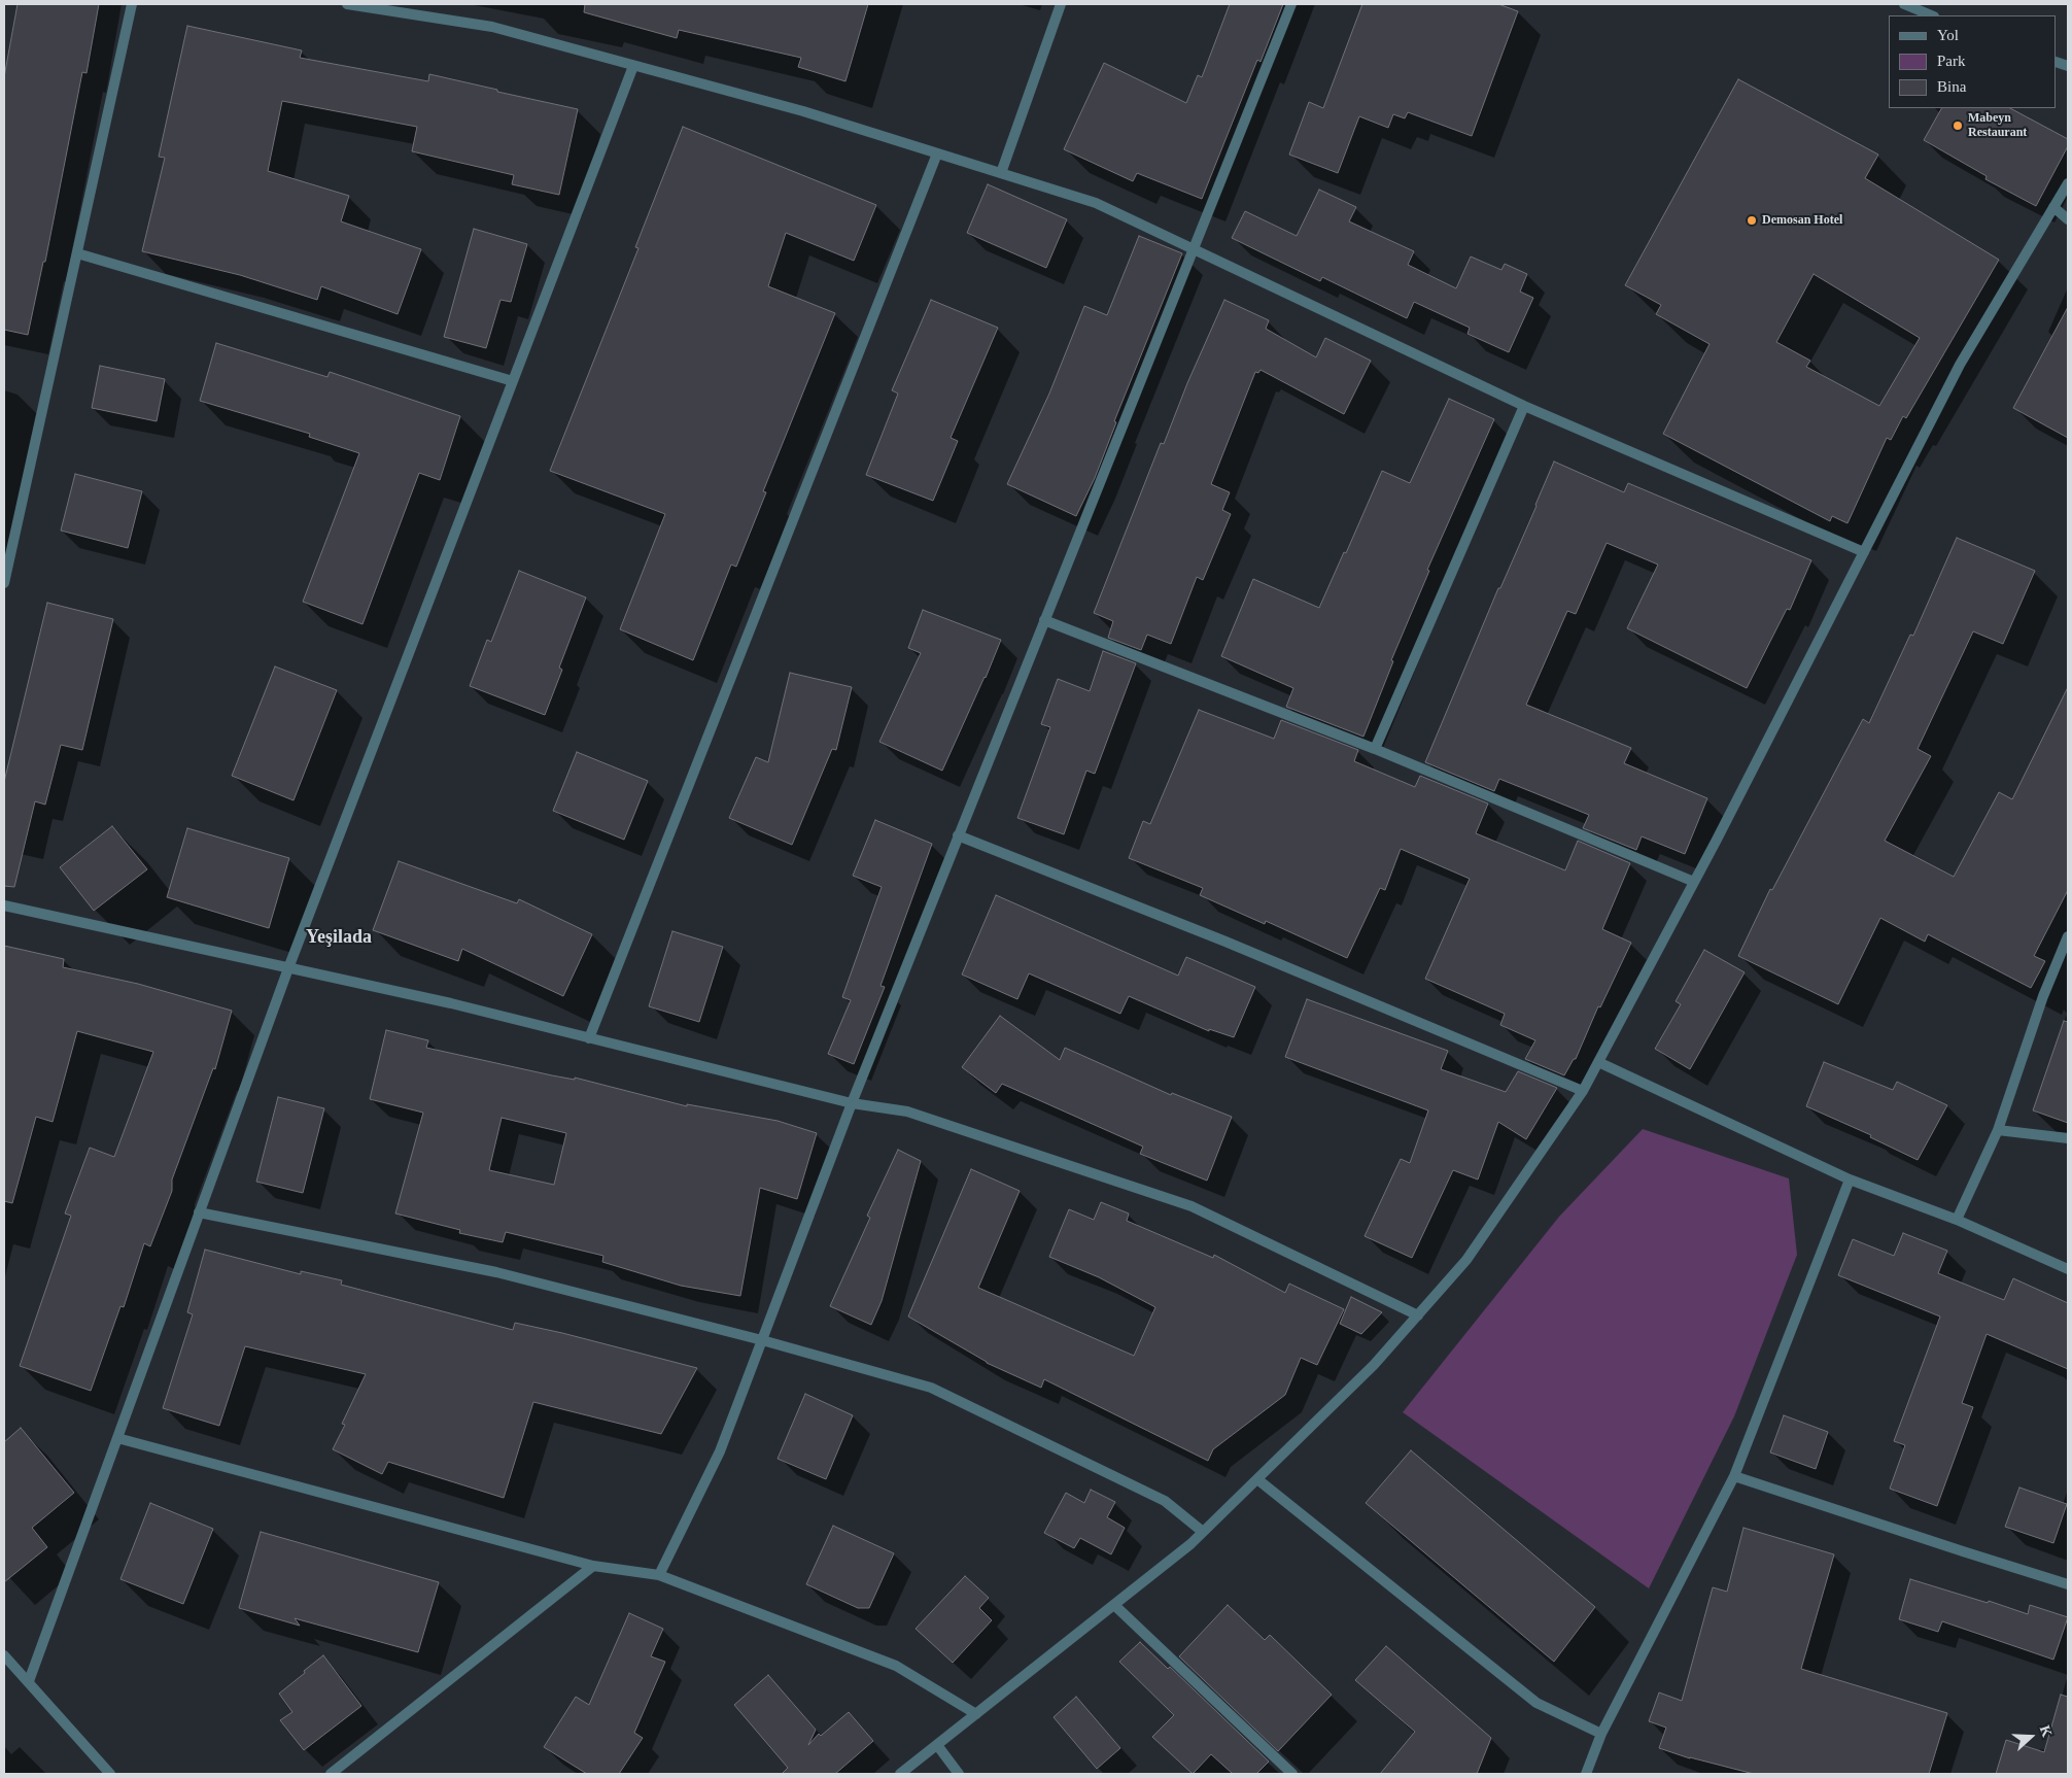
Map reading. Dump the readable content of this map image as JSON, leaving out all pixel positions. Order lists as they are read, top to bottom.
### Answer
{
  "districts": ["Yeşilada"],
  "places": ["Mabeyn Restaurant", "Demosan Hotel"],
  "legend": ["Yol", "Park", "Bina"],
  "north": "right"
}
